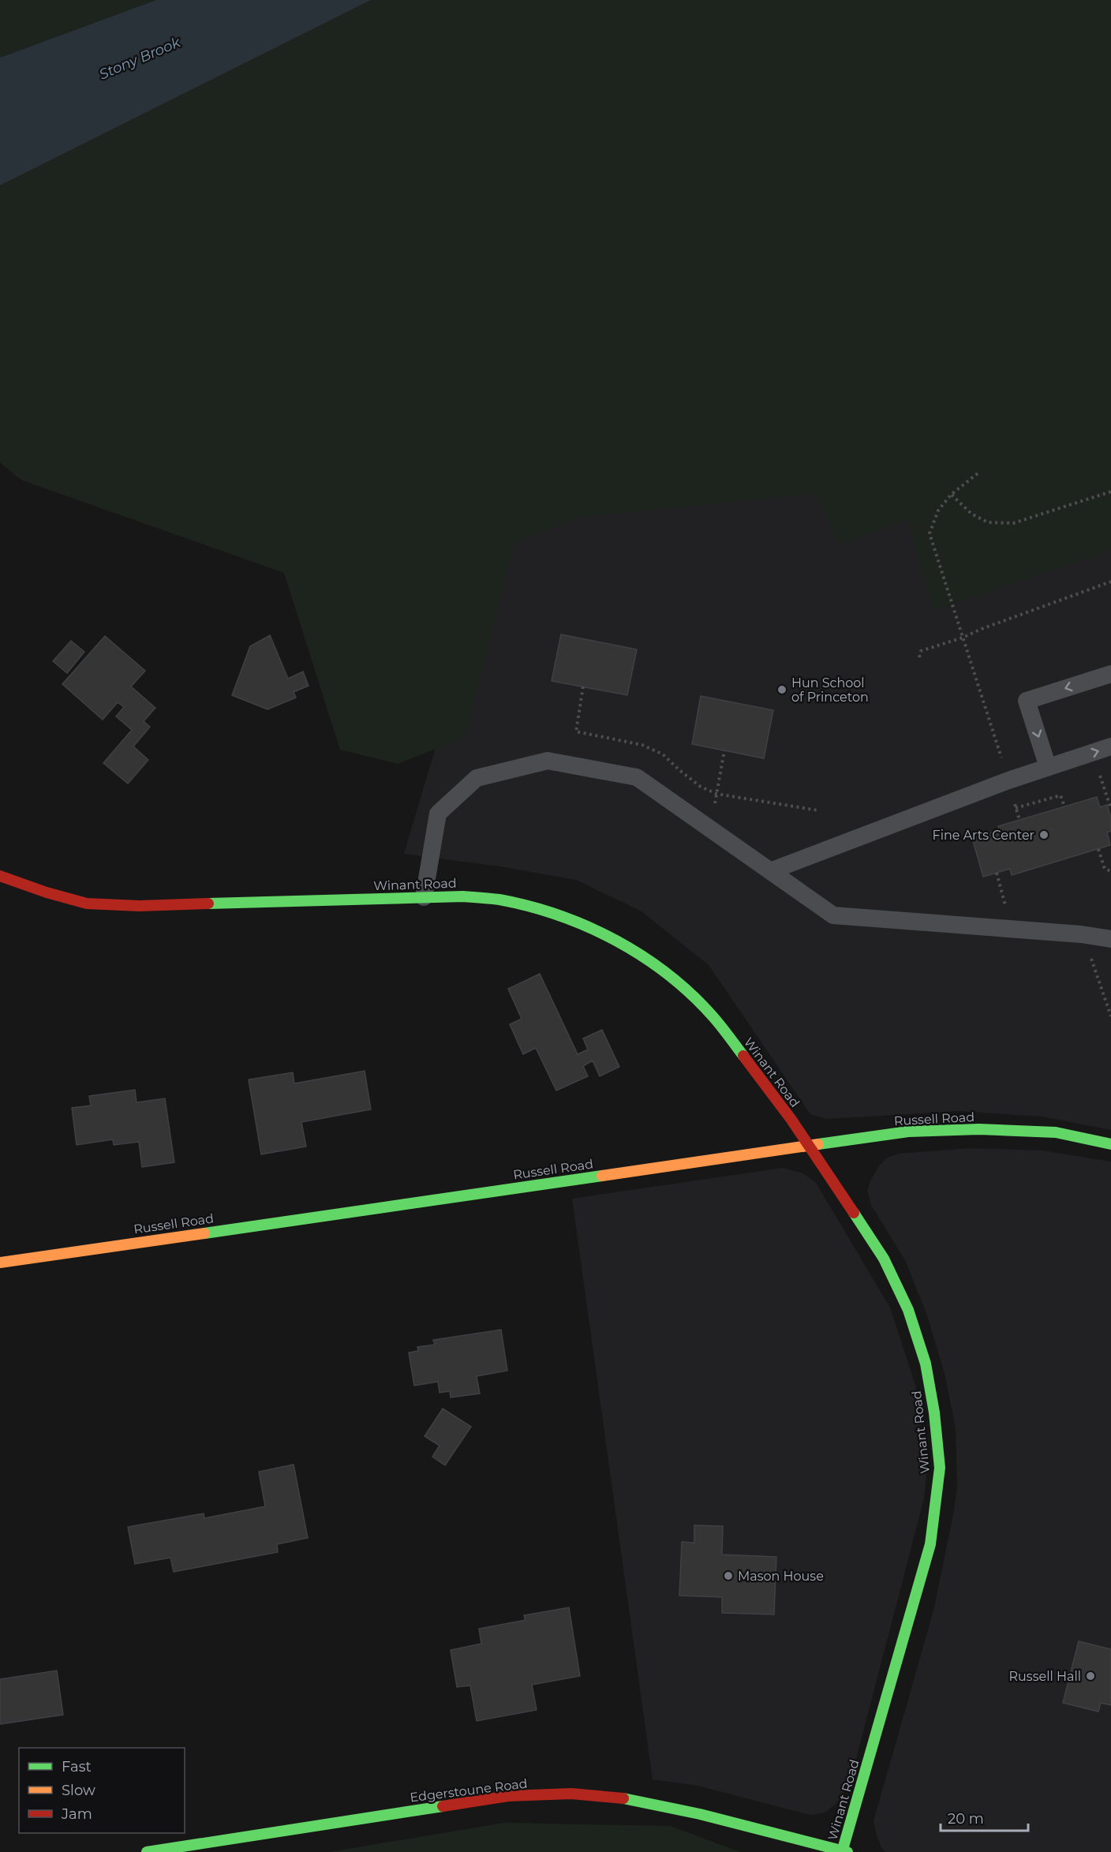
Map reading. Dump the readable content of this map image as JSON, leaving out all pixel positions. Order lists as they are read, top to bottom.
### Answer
{
  "streets": {
    "street": ["Winant Road", "Russell Road", "Edgerstoune Road"]
  },
  "crossings": [
    ["Winant Road", "Russell Road"],
    ["Winant Road", "Edgerstoune Road"]
  ],
  "water": ["Stony Brook"],
  "places": [
    "Hun School of Princeton",
    "Fine Arts Center",
    "Mason House",
    "Russell Hall"
  ],
  "legend": ["Fast", "Slow", "Jam"],
  "scale_bar": "20 m"
}
